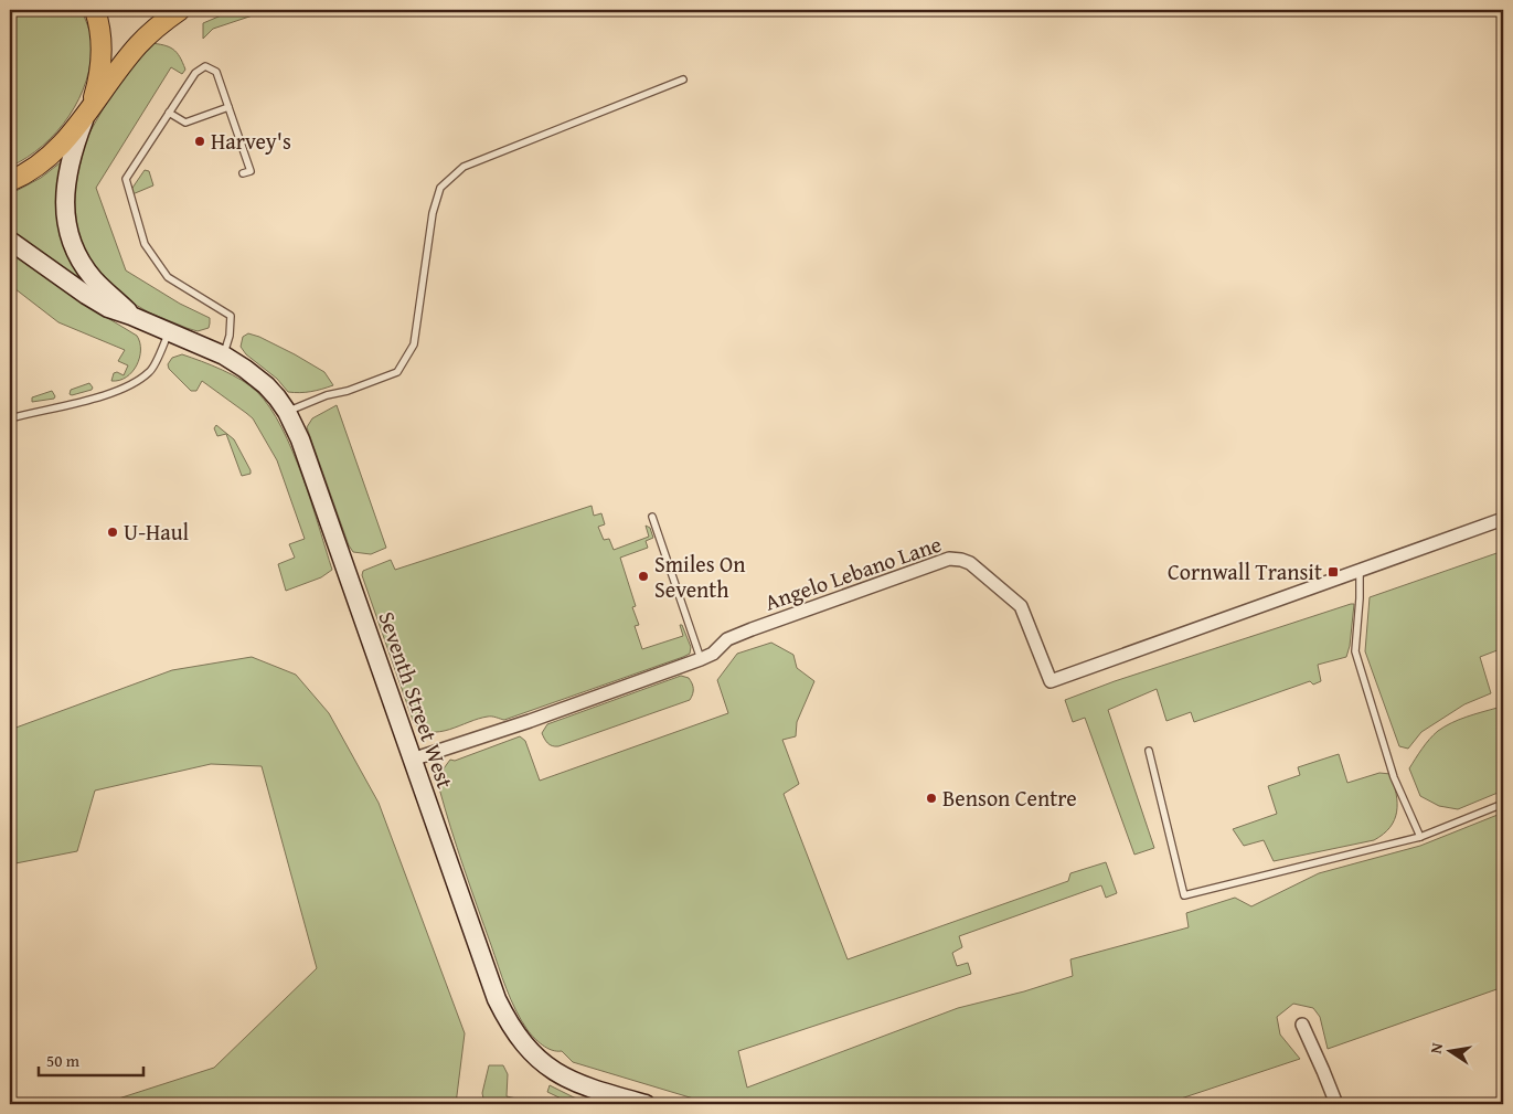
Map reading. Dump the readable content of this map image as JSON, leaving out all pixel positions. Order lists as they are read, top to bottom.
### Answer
{
  "streets": {
    "street": ["Angelo Lebano Lane", "Seventh Street West"]
  },
  "crossings": [
    ["Angelo Lebano Lane", "Seventh Street West"]
  ],
  "places": {
    "other": [
      "Harvey's",
      "U-Haul",
      "Smiles On Seventh",
      "Benson Centre"
    ],
    "transit": ["Cornwall Transit"]
  },
  "scale_bar": "50 m",
  "north": "left"
}
